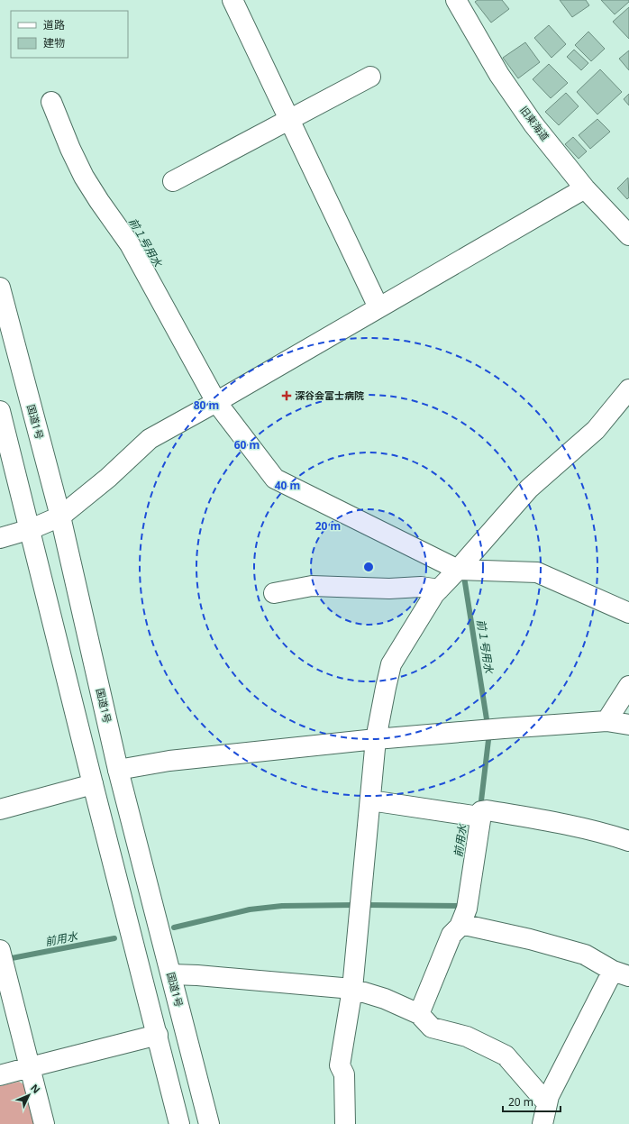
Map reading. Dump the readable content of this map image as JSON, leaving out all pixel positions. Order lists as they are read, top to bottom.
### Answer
{
  "streets": {
    "main road": ["旧東海道", "国道1号"]
  },
  "water": ["前１号用水", "前用水"],
  "places": {
    "health": ["深谷会富士病院"]
  },
  "legend": ["道路", "建物"],
  "scale_bar": "20 m",
  "north": "top right",
  "rings": [
    "80 m",
    "60 m",
    "40 m",
    "20 m"
  ]
}
